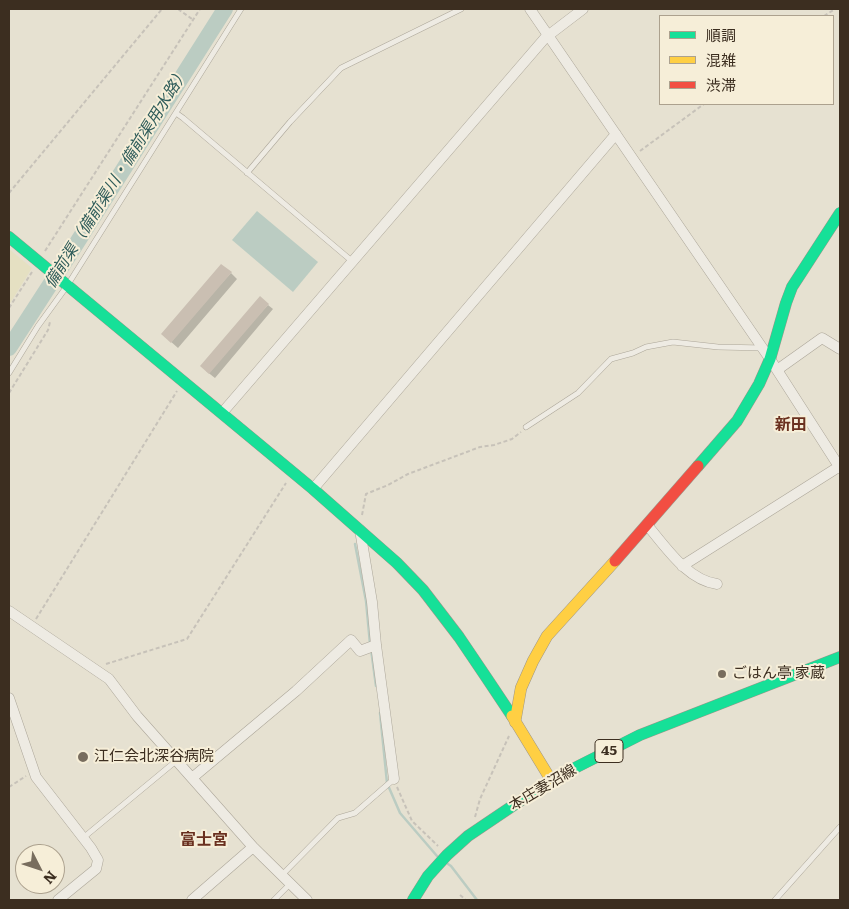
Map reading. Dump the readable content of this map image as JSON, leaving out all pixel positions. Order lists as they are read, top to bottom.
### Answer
{
  "streets": {
    "street": ["45", "本庄妻沼線"]
  },
  "districts": ["新田", "富士宮"],
  "water": ["備前渠（備前渠川・備前渠用水路）"],
  "places": ["ごはん亭 家蔵", "江仁会北深谷病院"],
  "legend": ["順調", "混雑", "渋滞"],
  "north": "bottom right"
}
